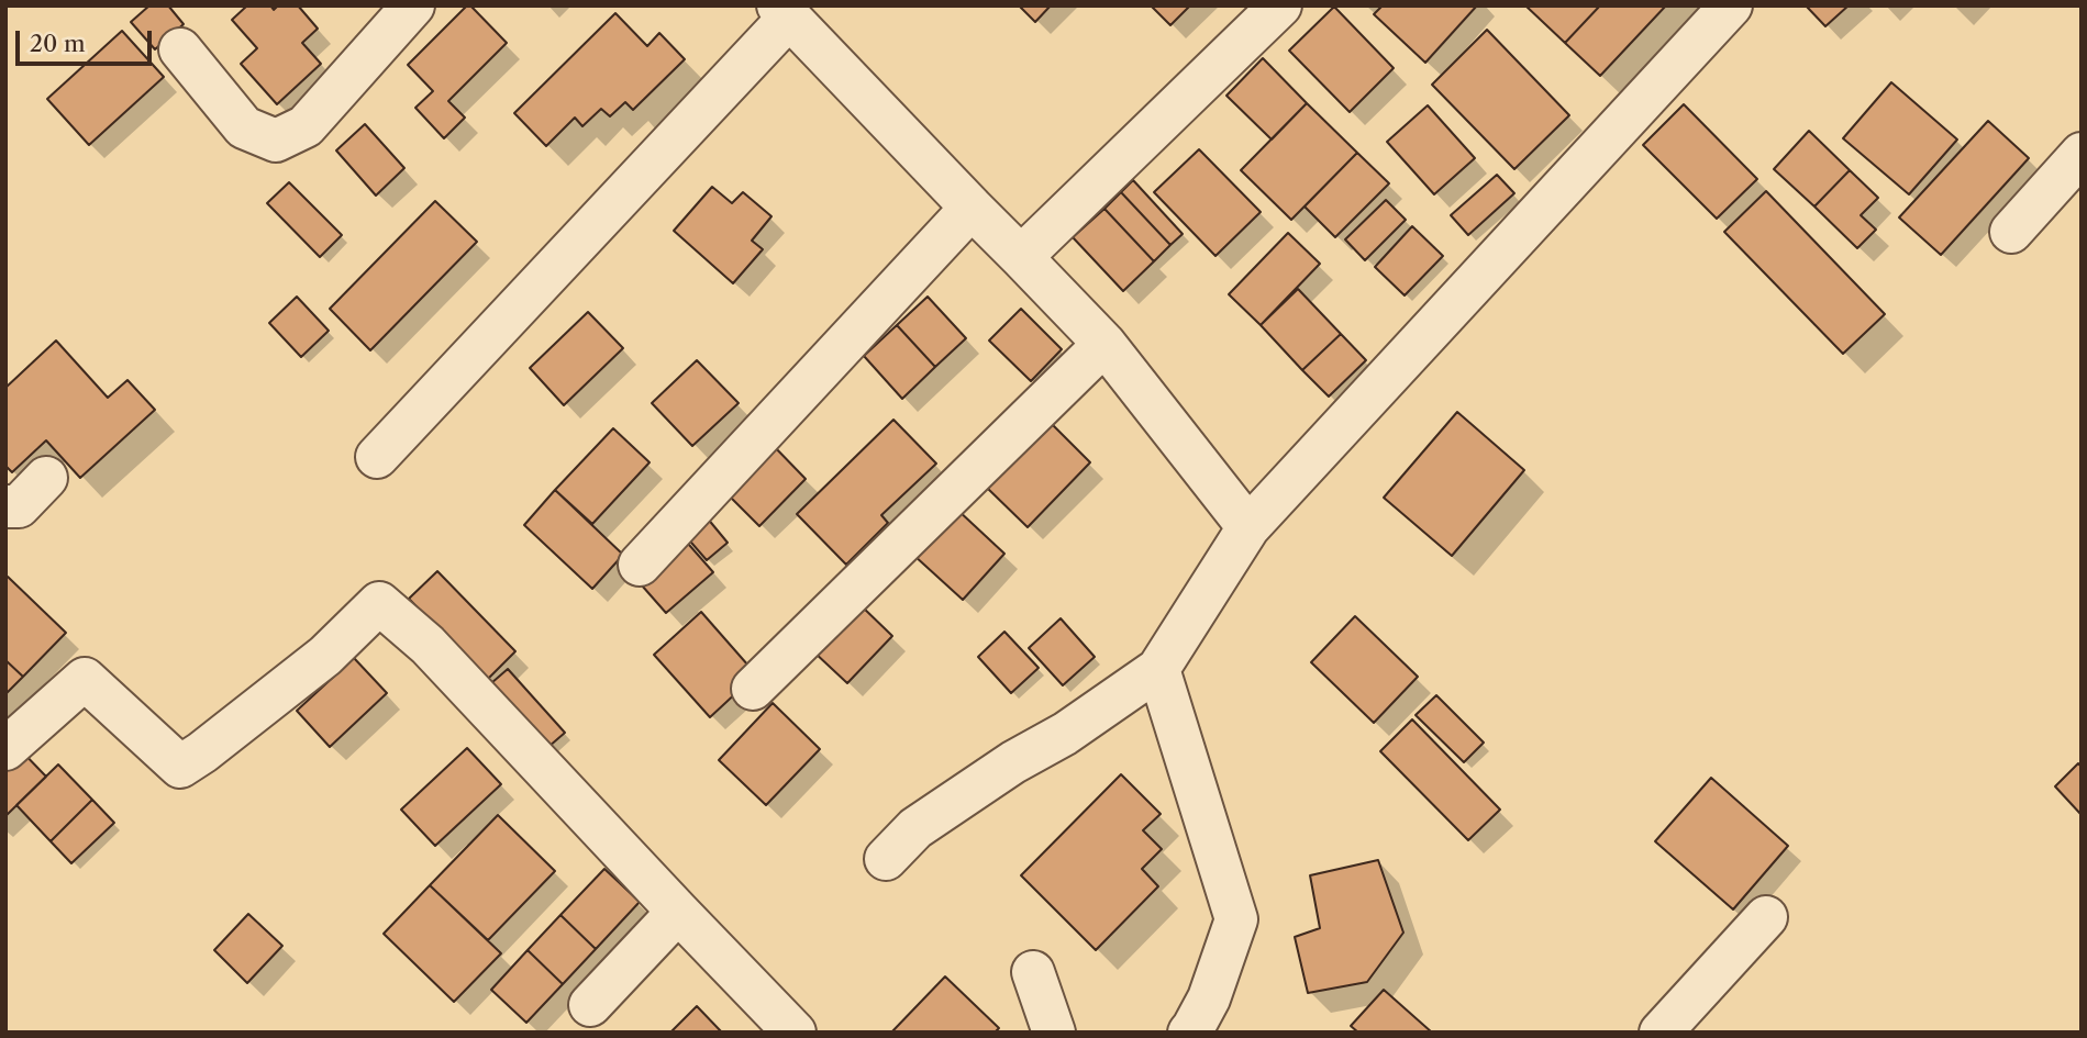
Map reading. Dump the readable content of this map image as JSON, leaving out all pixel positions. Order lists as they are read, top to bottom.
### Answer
{
  "scale_bar": "20 m"
}
